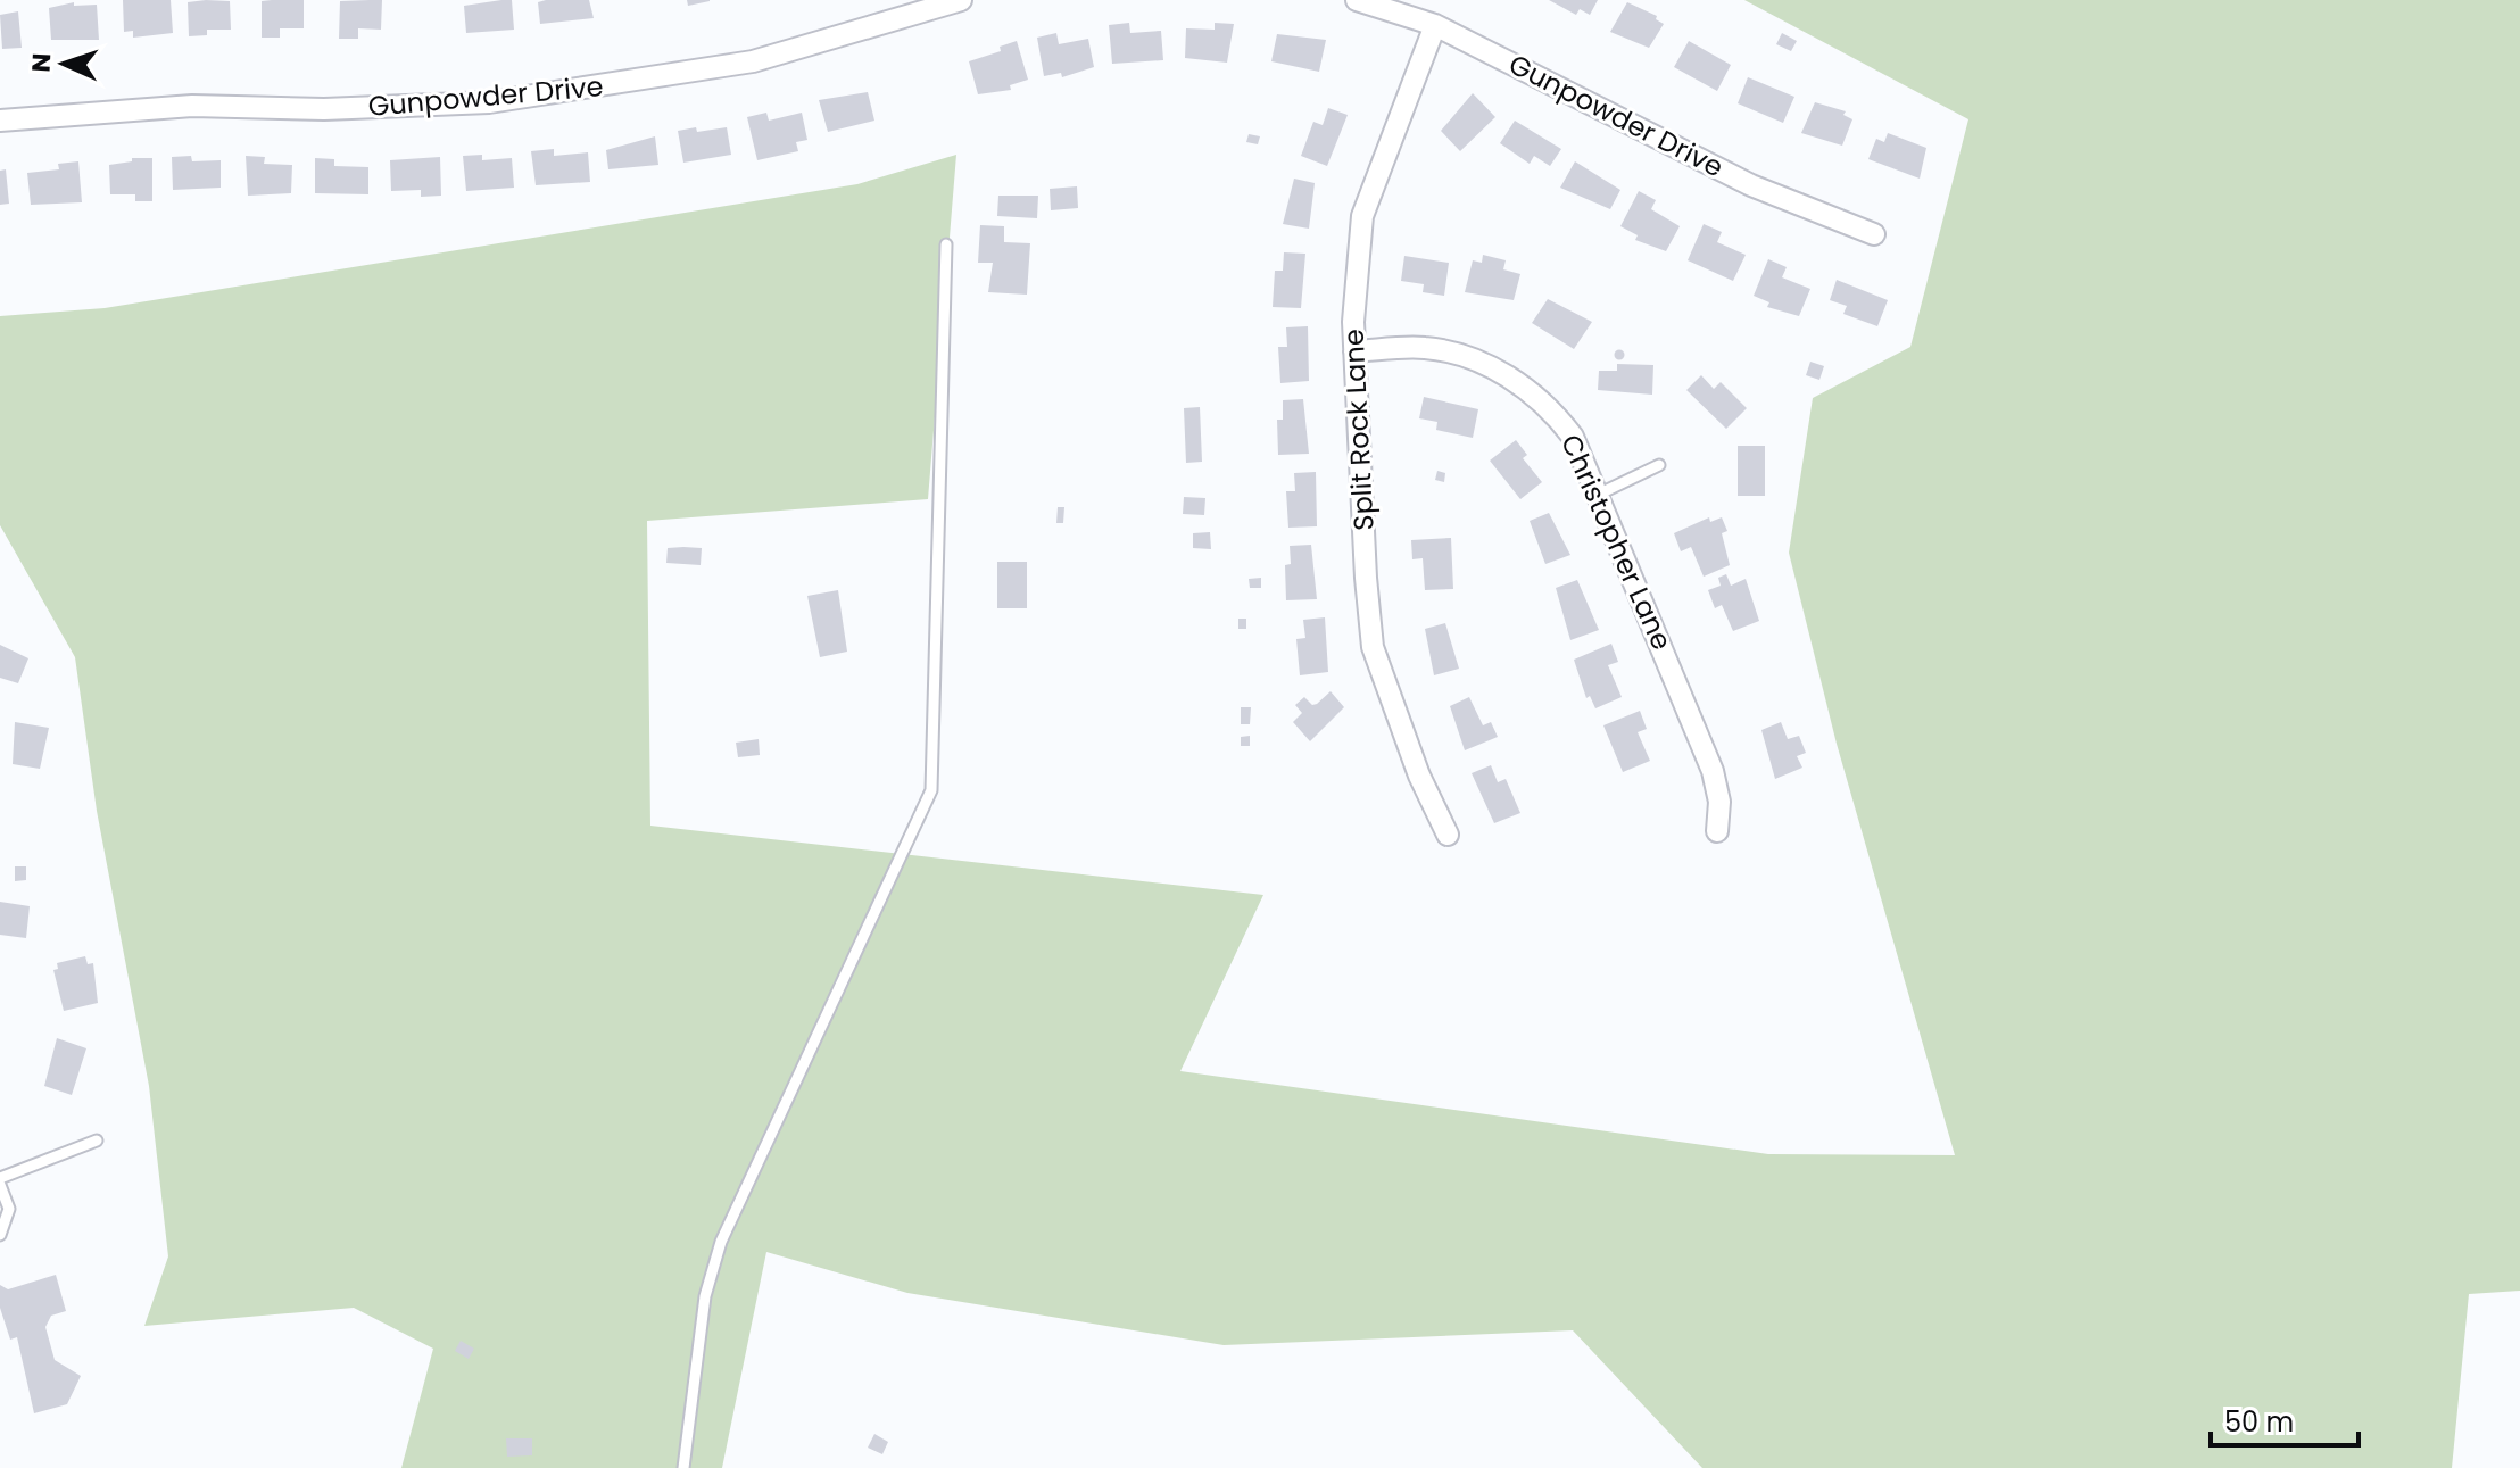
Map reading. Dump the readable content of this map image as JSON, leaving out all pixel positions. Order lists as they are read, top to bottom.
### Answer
{
  "streets": {
    "street": ["Gunpowder Drive", "Split Rock Lane", "Christopher Lane"]
  },
  "crossings": [
    ["Gunpowder Drive", "Split Rock Lane"],
    ["Split Rock Lane", "Christopher Lane"]
  ],
  "scale_bar": "50 m",
  "north": "left"
}
